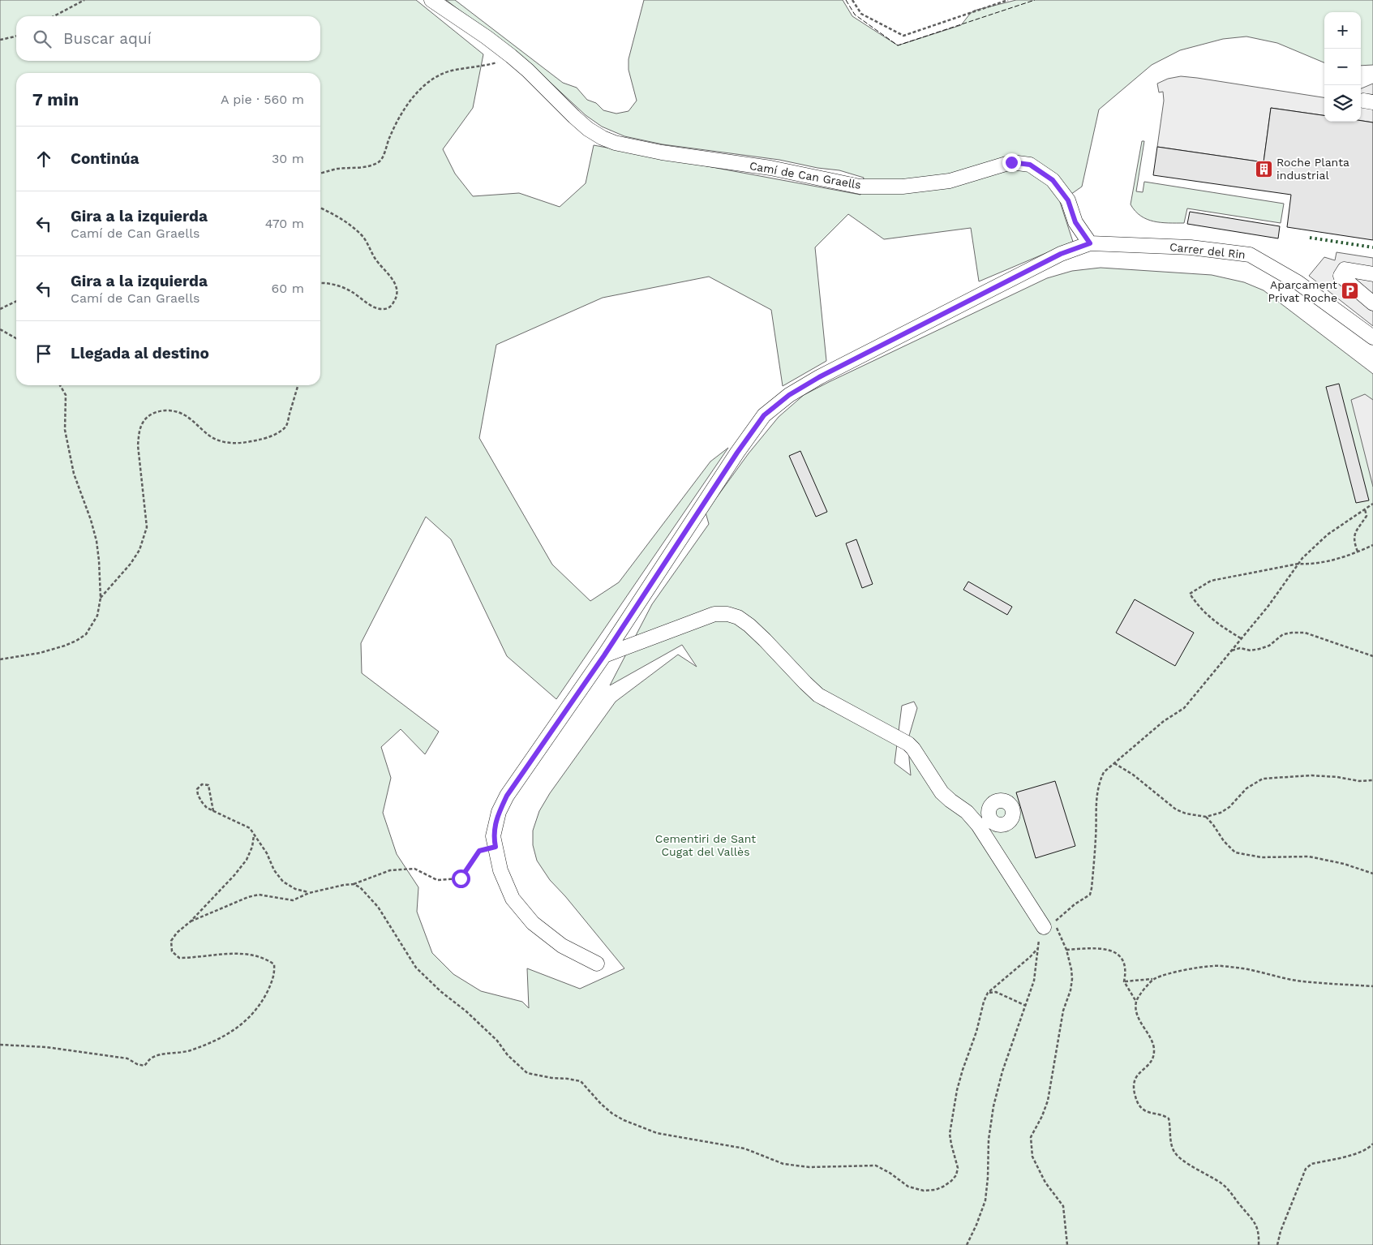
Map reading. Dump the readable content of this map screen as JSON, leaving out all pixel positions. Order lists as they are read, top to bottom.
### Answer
{
  "streets": {
    "street": ["Camí de Can Graells", "Carrer del Rin"]
  },
  "crossings": [
    ["Camí de Can Graells", "Carrer del Rin"]
  ],
  "parks": ["Cementiri de Sant Cugat del Vallès"],
  "places": {
    "building": ["Roche Planta industrial"],
    "parking": ["Aparcament Privat Roche"]
  },
  "page": {
    "map_buttons": ["+", "−"],
    "search": "Buscar aquí",
    "heading": ["7 min", "A pie · 560 m"],
    "list": [
      ["Continúa", "30 m"],
      ["Gira a la izquierda", "Camí de Can Graells", "470 m"],
      ["Gira a la izquierda", "Camí de Can Graells", "60 m"],
      "Llegada al destino"
    ]
  }
}
